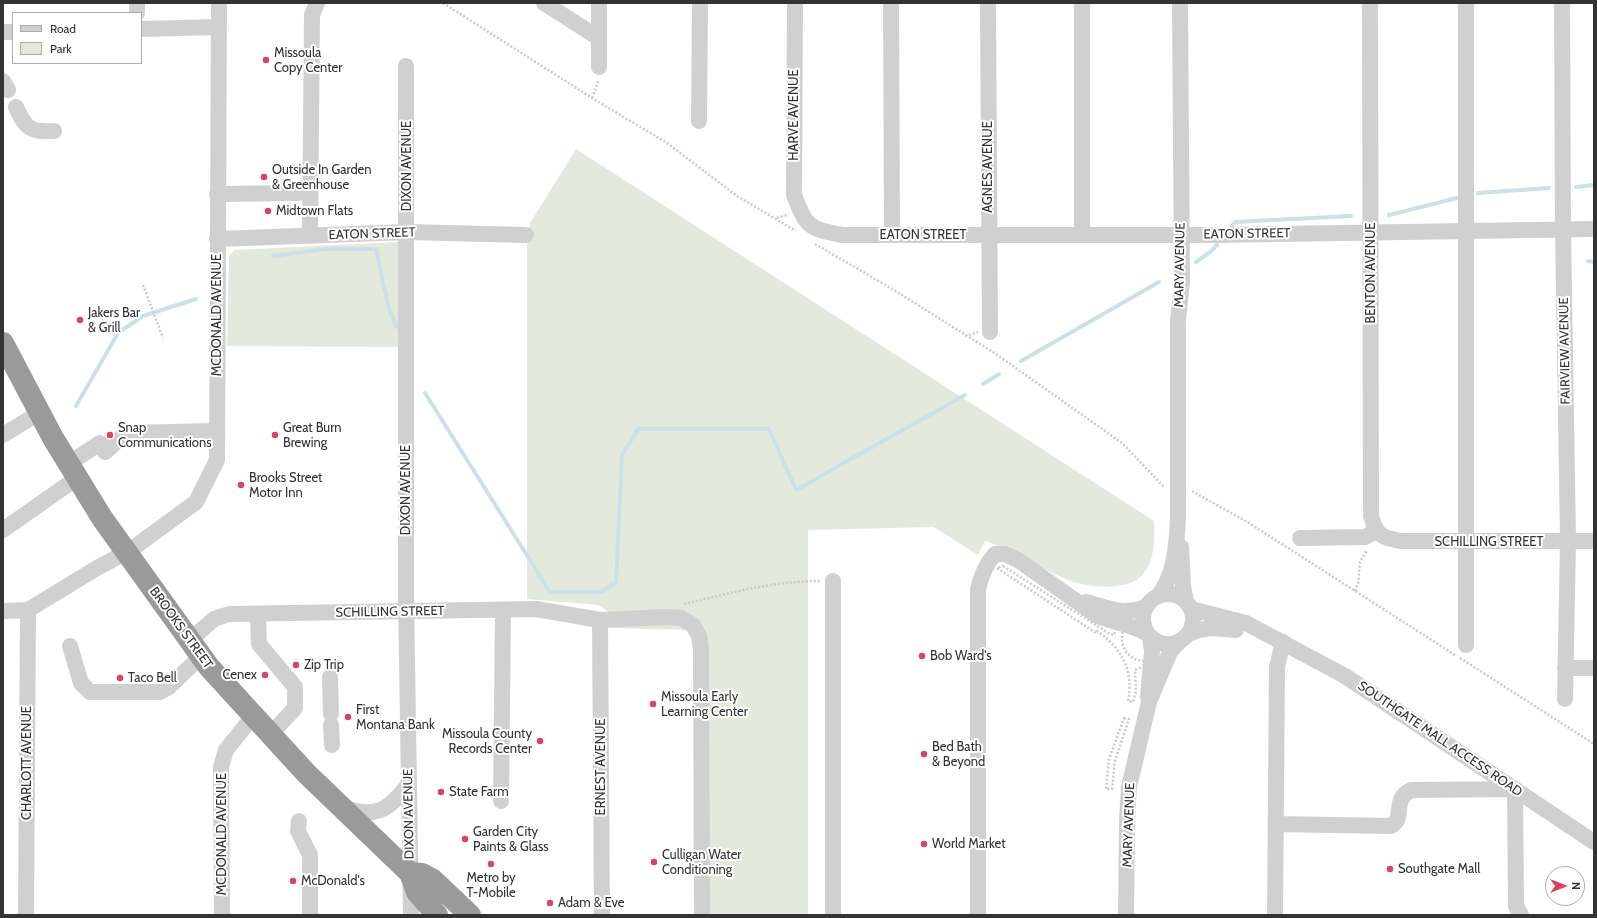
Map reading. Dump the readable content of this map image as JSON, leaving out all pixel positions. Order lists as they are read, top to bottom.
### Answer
{
  "streets": {
    "highway": ["BROOKS STREET"],
    "street": [
      "HARVE AVENUE",
      "DIXON AVENUE",
      "AGNES AVENUE",
      "EATON STREET",
      "MARY AVENUE",
      "BENTON AVENUE",
      "MCDONALD AVENUE",
      "FAIRVIEW AVENUE",
      "SCHILLING STREET",
      "SOUTHGATE MALL ACCESS ROAD",
      "CHARLOTT AVENUE",
      "ERNEST AVENUE"
    ]
  },
  "crossings": [
    ["HARVE AVENUE", "EATON STREET"],
    ["DIXON AVENUE", "EATON STREET"],
    ["DIXON AVENUE", "SCHILLING STREET"],
    ["DIXON AVENUE", "BROOKS STREET"],
    ["AGNES AVENUE", "EATON STREET"],
    ["EATON STREET", "MARY AVENUE"],
    ["EATON STREET", "BENTON AVENUE"],
    ["EATON STREET", "MCDONALD AVENUE"],
    ["EATON STREET", "FAIRVIEW AVENUE"],
    ["MARY AVENUE", "SOUTHGATE MALL ACCESS ROAD"],
    ["BENTON AVENUE", "SCHILLING STREET"],
    ["MCDONALD AVENUE", "BROOKS STREET"],
    ["MCDONALD AVENUE", "CHARLOTT AVENUE"],
    ["FAIRVIEW AVENUE", "SCHILLING STREET"],
    ["SCHILLING STREET", "BROOKS STREET"],
    ["SCHILLING STREET", "ERNEST AVENUE"]
  ],
  "places": [
    "Missoula Copy Center",
    "Outside In Garden & Greenhouse",
    "Midtown Flats",
    "Jakers Bar & Grill",
    "Snap Communications",
    "Great Burn Brewing",
    "Brooks Street Motor Inn",
    "Bob Ward's",
    "Zip Trip",
    "Cenex",
    "Taco Bell",
    "Missoula Early Learning Center",
    "First Montana Bank",
    "Missoula County Records Center",
    "Bed Bath & Beyond",
    "State Farm",
    "Garden City Paints & Glass",
    "World Market",
    "Culligan Water Conditioning",
    "Metro by T-Mobile",
    "Southgate Mall",
    "McDonald's",
    "Adam & Eve"
  ],
  "legend": ["Road", "Park"],
  "north": "right"
}
